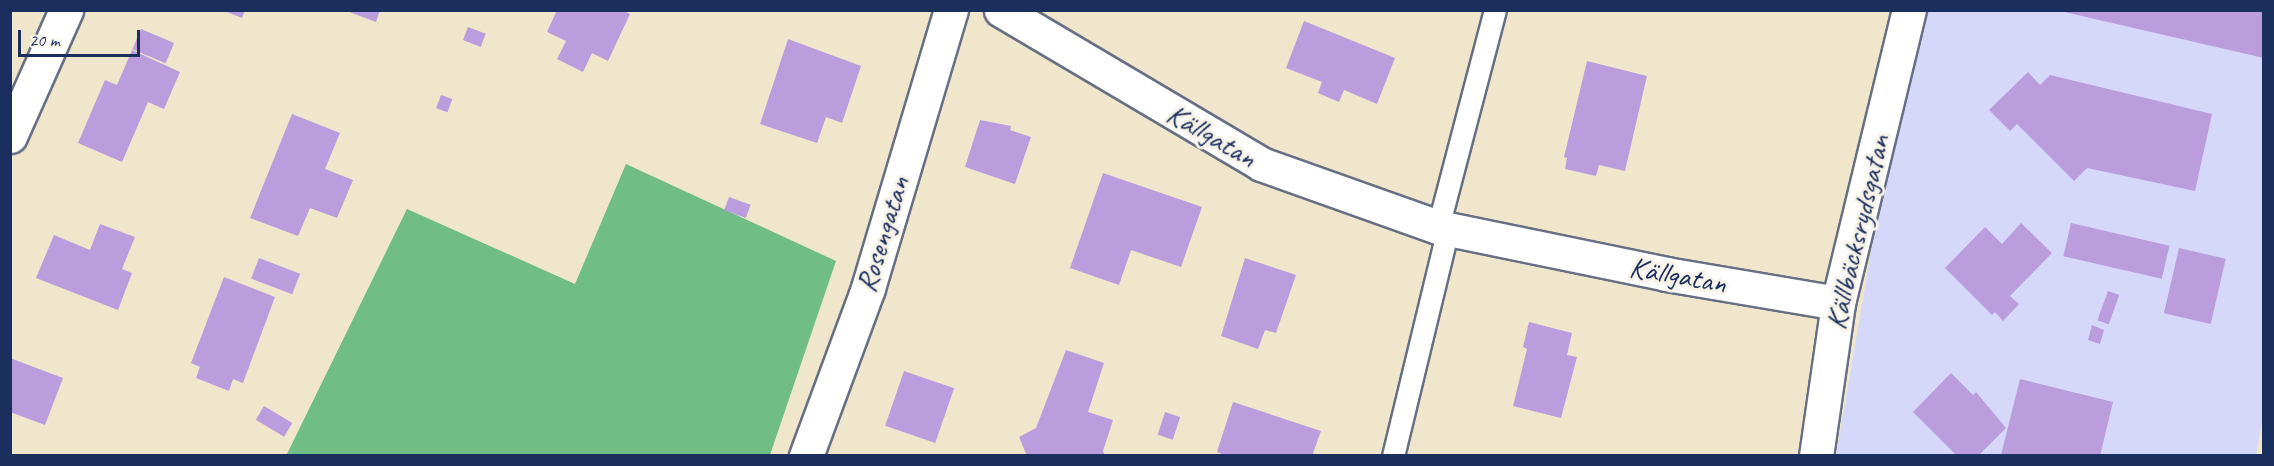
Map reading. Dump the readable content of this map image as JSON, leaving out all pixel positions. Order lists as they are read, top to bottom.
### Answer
{
  "streets": {
    "street": ["Källgatan", "Källbäcksrydsgatan", "Rosengatan"]
  },
  "crossings": [
    ["Källgatan", "Källbäcksrydsgatan"]
  ],
  "scale_bar": "20 m"
}
